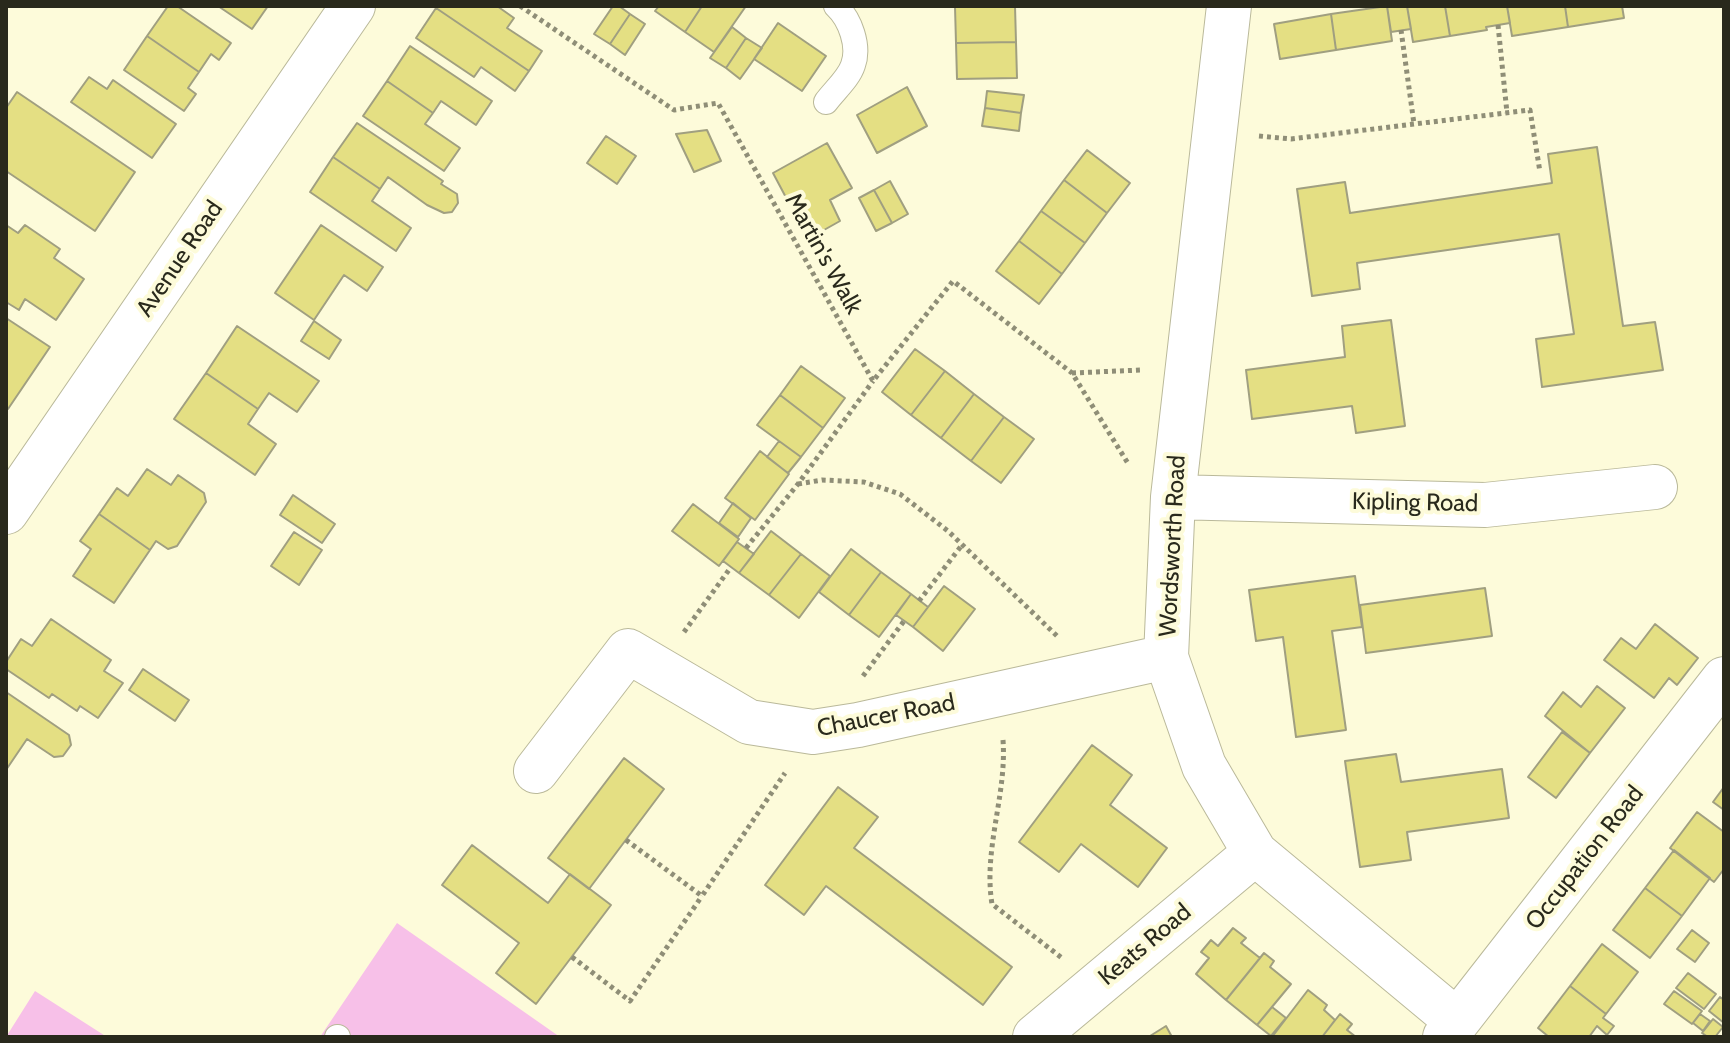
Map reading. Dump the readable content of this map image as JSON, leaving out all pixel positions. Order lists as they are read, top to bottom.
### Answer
{
  "streets": {
    "street": [
      "Avenue Road",
      "Kipling Road",
      "Wordsworth Road",
      "Chaucer Road",
      "Occupation Road",
      "Keats Road"
    ],
    "path": ["Martin's Walk"]
  },
  "crossings": [
    ["Kipling Road", "Wordsworth Road"],
    ["Wordsworth Road", "Chaucer Road"],
    ["Wordsworth Road", "Occupation Road"],
    ["Wordsworth Road", "Keats Road"]
  ]
}
